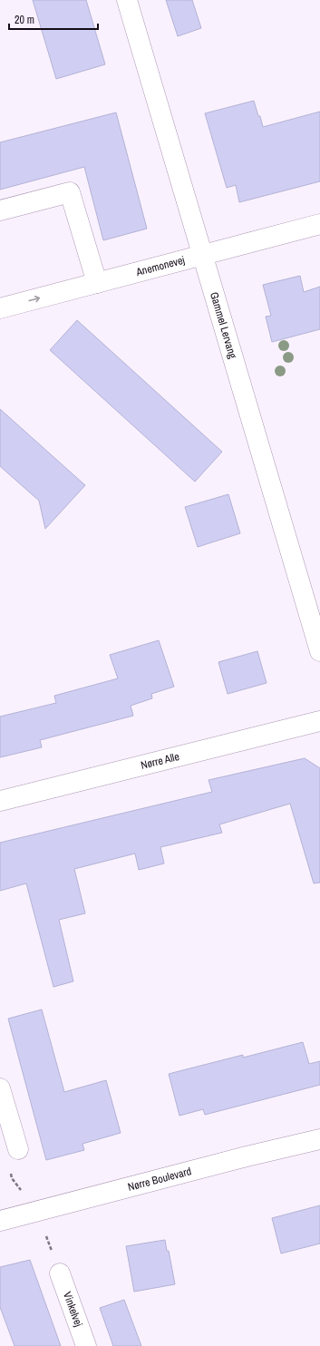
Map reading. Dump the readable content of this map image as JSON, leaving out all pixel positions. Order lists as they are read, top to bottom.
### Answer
{
  "streets": {
    "street": [
      "Anemonevej",
      "Gammel Lervang",
      "Nørre Alle",
      "Nørre Boulevard",
      "Vinkelvej"
    ]
  },
  "crossings": [
    ["Anemonevej", "Gammel Lervang"]
  ],
  "scale_bar": "20 m"
}
